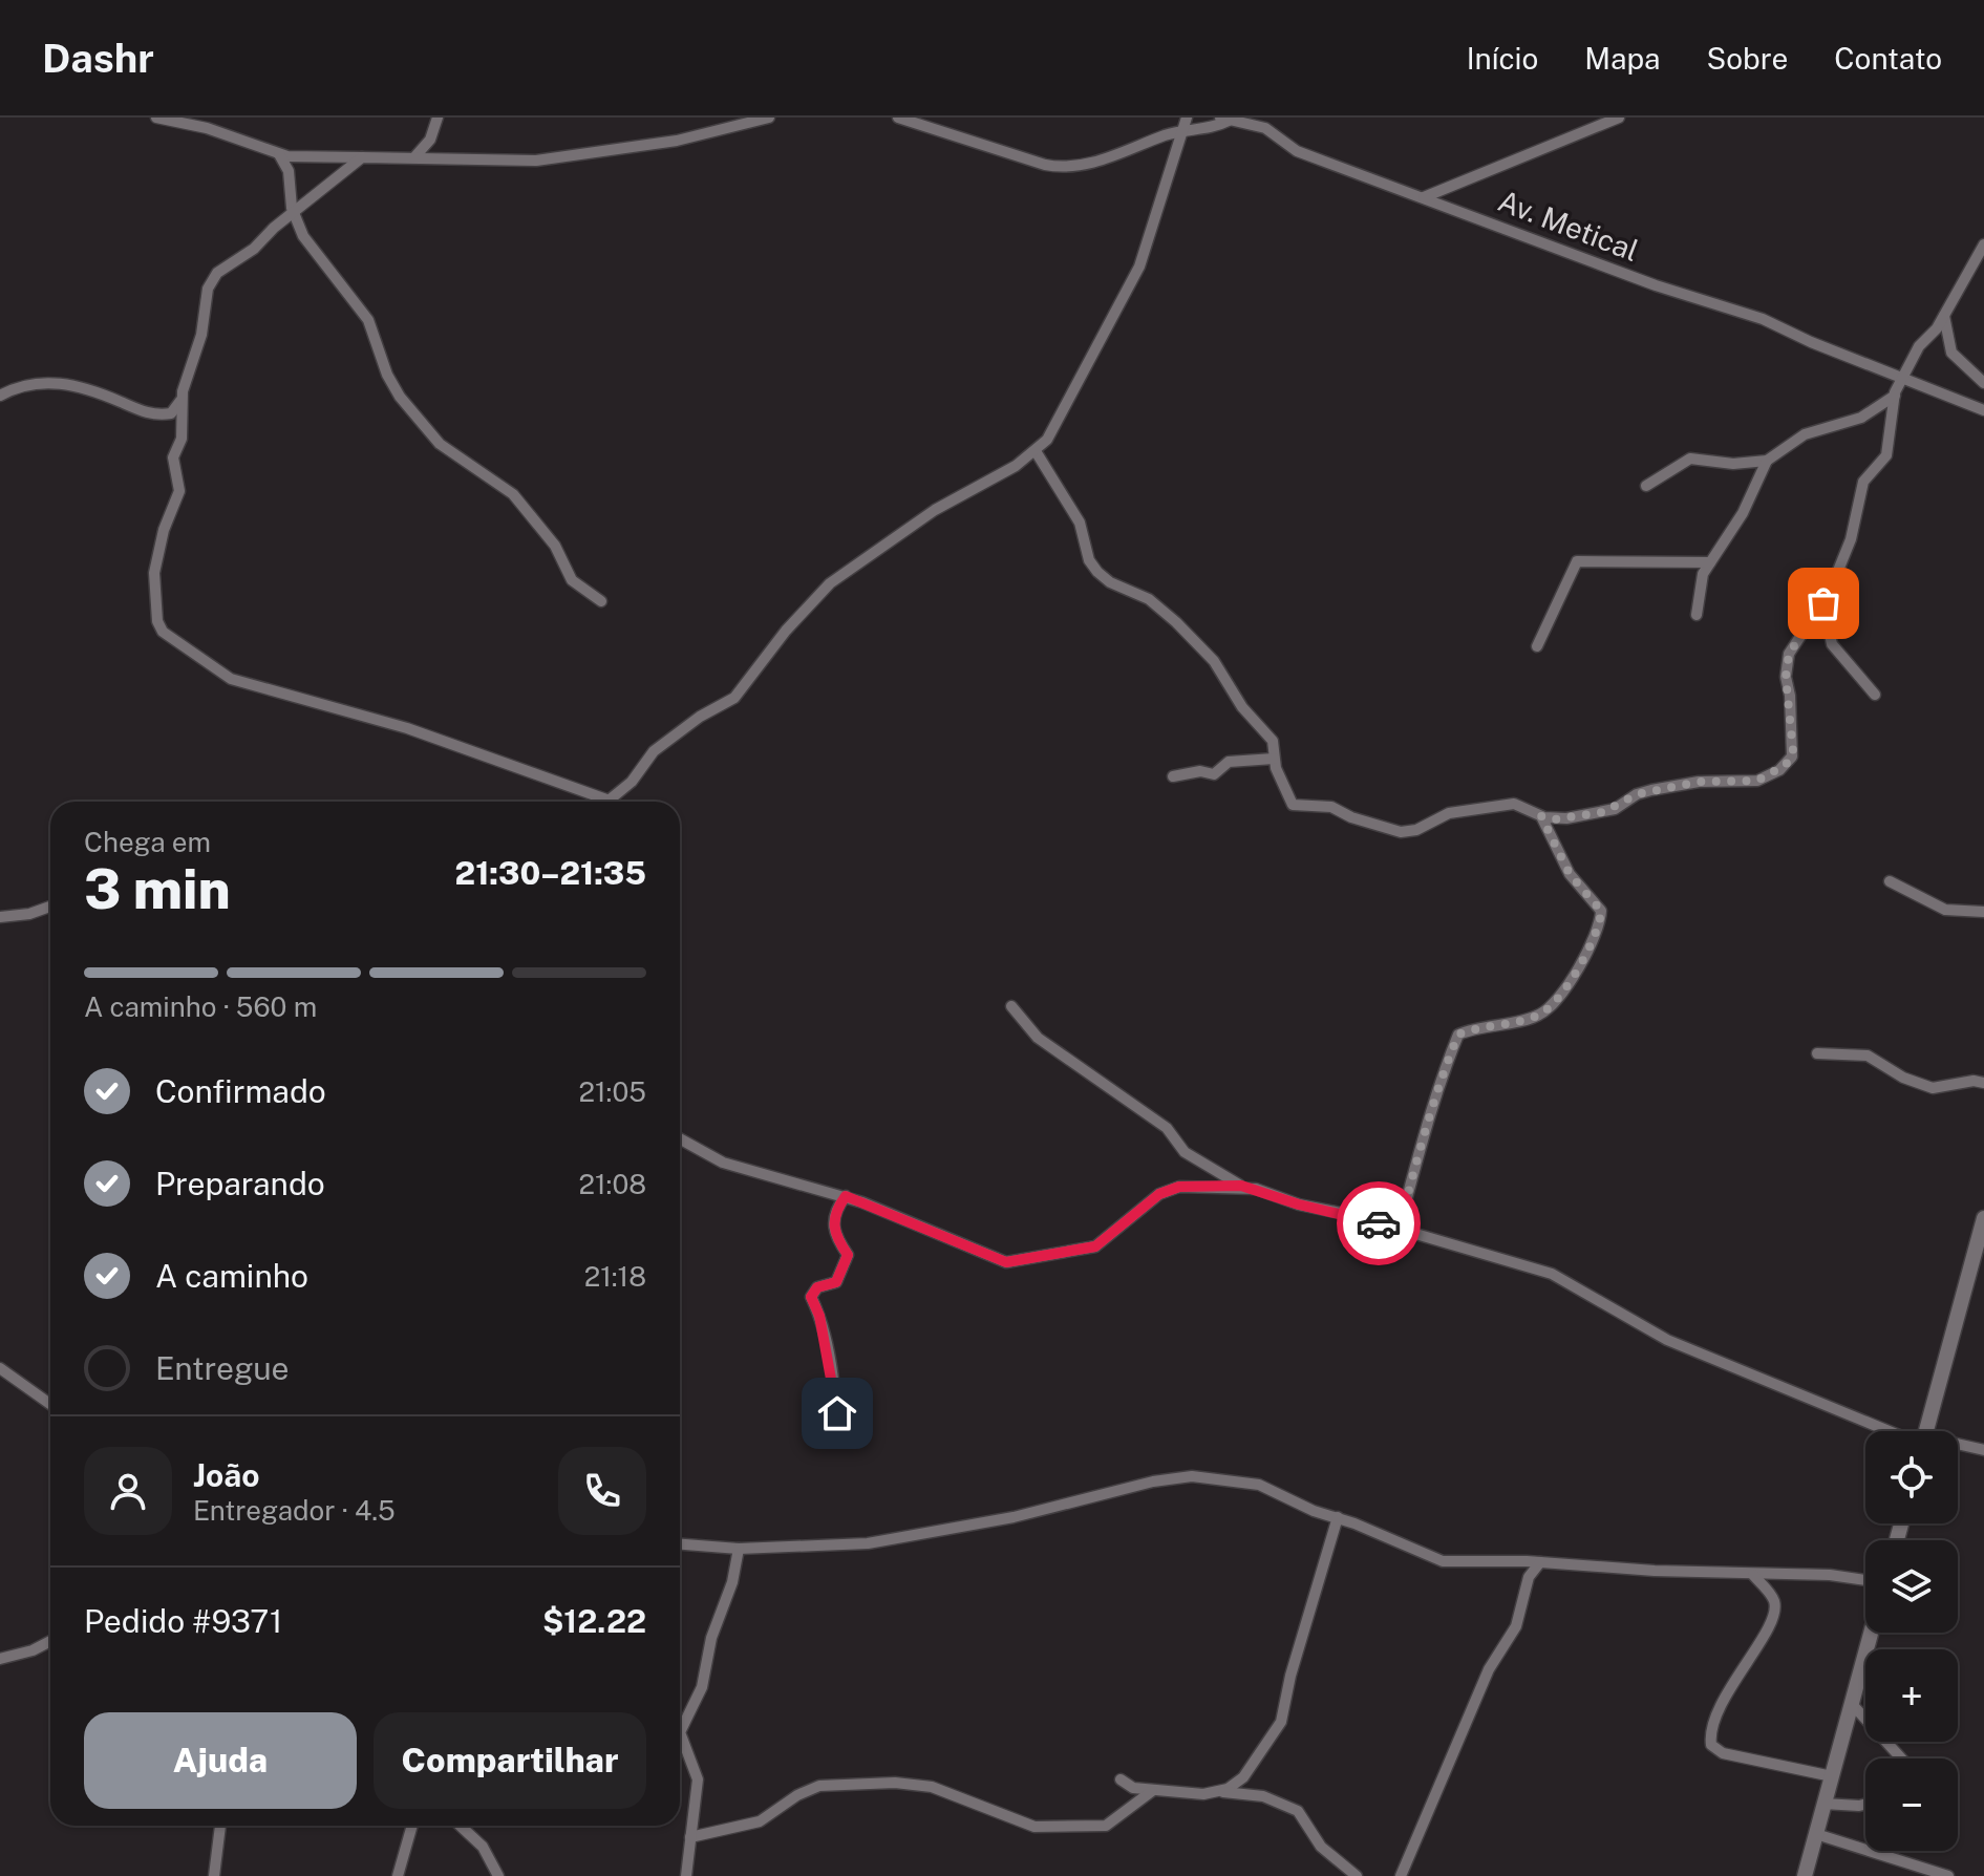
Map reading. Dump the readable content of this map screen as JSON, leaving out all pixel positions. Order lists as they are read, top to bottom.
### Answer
{
  "streets": {
    "street": ["Av. Metical"]
  },
  "page": {
    "header": "Dashr",
    "nav": [
      "Início",
      "Mapa",
      "Sobre",
      "Contato"
    ],
    "heading": ["3 min", "Chega em", "21:30–21:35"],
    "panel": [
      "João",
      "Entregador · 4.5",
      "Pedido #9371",
      "$12.22"
    ],
    "bar": "A caminho · 560 m",
    "list": [
      ["Confirmado", "21:05"],
      ["Preparando", "21:08"],
      ["A caminho", "21:18"],
      "Entregue"
    ],
    "map_buttons": ["+", "−"],
    "buttons": ["Ajuda", "Compartilhar"]
  }
}
